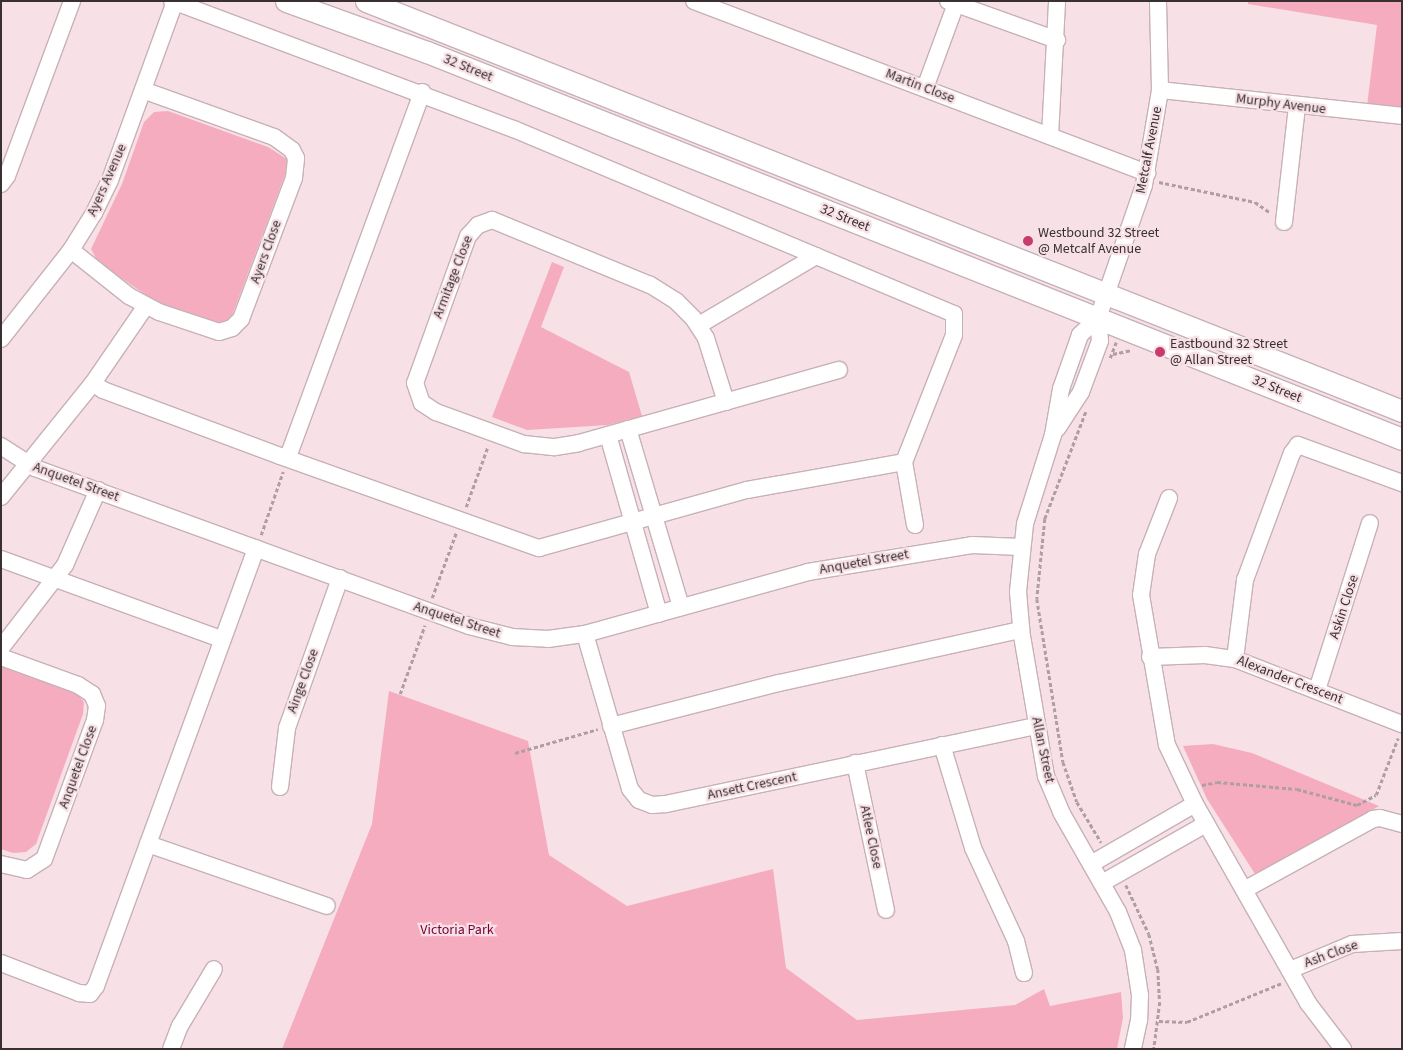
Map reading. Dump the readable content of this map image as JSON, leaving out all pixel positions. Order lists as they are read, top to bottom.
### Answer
{
  "streets": {
    "main road": ["32 Street"],
    "street": [
      "Martin Close",
      "Murphy Avenue",
      "Metcalf Avenue",
      "Ayers Avenue",
      "Ayers Close",
      "Armitage Close",
      "Anquetel Street",
      "Askin Close",
      "Alexander Crescent",
      "Ainge Close",
      "Allan Street",
      "Anquetel Close",
      "Ansett Crescent",
      "Atlee Close",
      "Ash Close"
    ]
  },
  "crossings": [
    ["32 Street", "Metcalf Avenue"],
    ["32 Street", "Allan Street"],
    ["Martin Close", "Metcalf Avenue"],
    ["Murphy Avenue", "Metcalf Avenue"],
    ["Metcalf Avenue", "Allan Street"],
    ["Ayers Avenue", "Ayers Close"],
    ["Anquetel Street", "Ainge Close"],
    ["Anquetel Street", "Allan Street"],
    ["Anquetel Street", "Ansett Crescent"],
    ["Askin Close", "Alexander Crescent"],
    ["Allan Street", "Ansett Crescent"],
    ["Ansett Crescent", "Atlee Close"]
  ],
  "parks": ["Victoria Park"],
  "places": ["Westbound 32 Street @ Metcalf Avenue", "Eastbound 32 Street @ Allan Street"]
}
